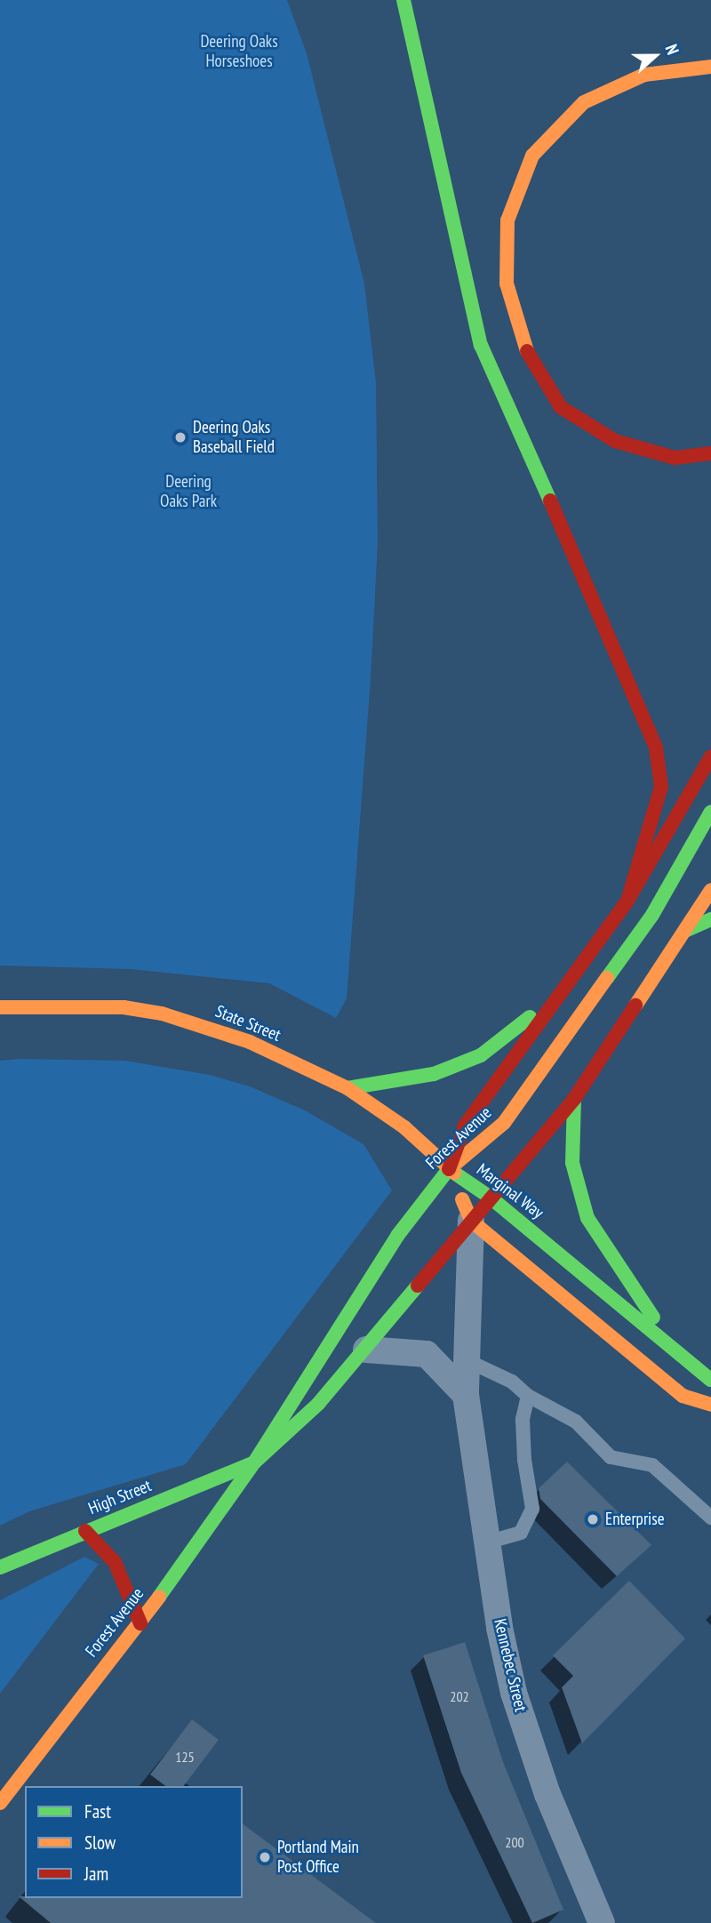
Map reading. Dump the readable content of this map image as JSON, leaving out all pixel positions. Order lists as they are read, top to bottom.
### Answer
{
  "streets": {
    "main road": [
      "State Street",
      "Forest Avenue",
      "Marginal Way",
      "High Street"
    ],
    "street": ["Kennebec Street"]
  },
  "crossings": [
    ["State Street", "Forest Avenue"],
    ["State Street", "Marginal Way"],
    ["Forest Avenue", "Marginal Way"],
    ["Forest Avenue", "High Street"],
    ["Forest Avenue", "Kennebec Street"],
    ["Marginal Way", "Kennebec Street"]
  ],
  "parks": ["Deering Oaks Horseshoes", "Deering Oaks Park"],
  "places": ["Deering Oaks Baseball Field", "Enterprise", "Portland Main Post Office"],
  "house_numbers": ["202", "125", "200"],
  "legend": ["Fast", "Slow", "Jam"],
  "north": "right"
}
